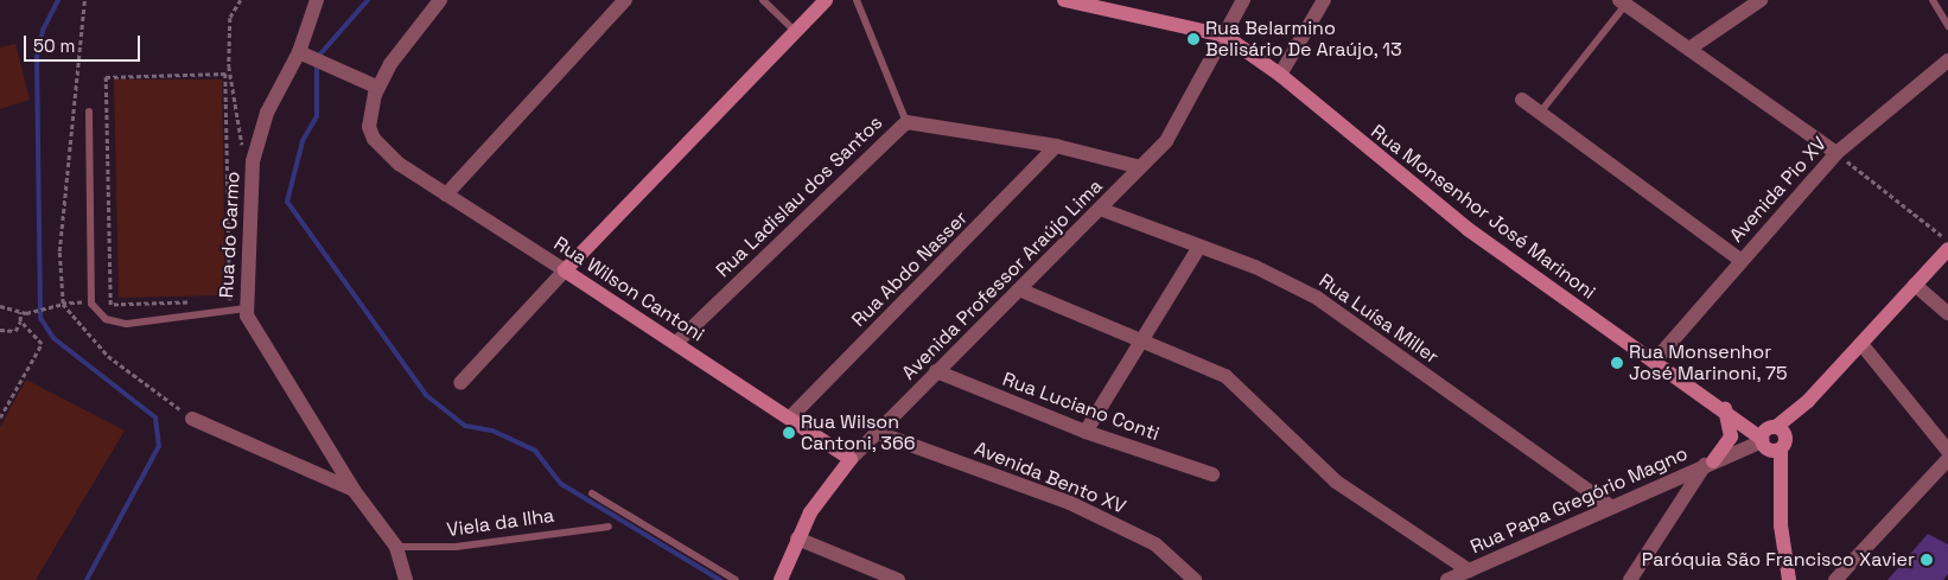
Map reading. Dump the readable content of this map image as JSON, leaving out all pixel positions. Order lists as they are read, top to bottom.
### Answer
{
  "streets": {
    "street": [
      "Avenida Pio XV",
      "Rua Ladislau dos Santos",
      "Rua Monsenhor José Marinoni",
      "Rua do Carmo",
      "Rua Abdo Nasser",
      "Avenida Professor Araújo Lima",
      "Rua Wilson Cantoni",
      "Rua Luísa Miller",
      "Rua Luciano Conti",
      "Avenida Bento XV",
      "Rua Papa Gregório Magno"
    ],
    "lane": ["Viela da Ilha"]
  },
  "crossings": [
    ["Avenida Pio XV", "Rua Monsenhor José Marinoni"],
    ["Rua Ladislau dos Santos", "Rua Abdo Nasser"],
    ["Rua Ladislau dos Santos", "Avenida Professor Araújo Lima"],
    ["Rua Ladislau dos Santos", "Rua Wilson Cantoni"],
    ["Rua Monsenhor José Marinoni", "Avenida Professor Araújo Lima"],
    ["Rua Monsenhor José Marinoni", "Rua Papa Gregório Magno"],
    ["Rua do Carmo", "Viela da Ilha"],
    ["Rua Abdo Nasser", "Rua Wilson Cantoni"],
    ["Avenida Professor Araújo Lima", "Rua Wilson Cantoni"],
    ["Avenida Professor Araújo Lima", "Rua Luísa Miller"],
    ["Avenida Professor Araújo Lima", "Rua Luciano Conti"],
    ["Avenida Professor Araújo Lima", "Avenida Bento XV"],
    ["Rua Luísa Miller", "Rua Papa Gregório Magno"]
  ],
  "places": [
    "Rua Belarmino Belisário De Araújo, 13",
    "Rua Monsenhor José Marinoni, 75",
    "Rua Wilson Cantoni, 366",
    "Paróquia São Francisco Xavier"
  ],
  "scale_bar": "50 m"
}
